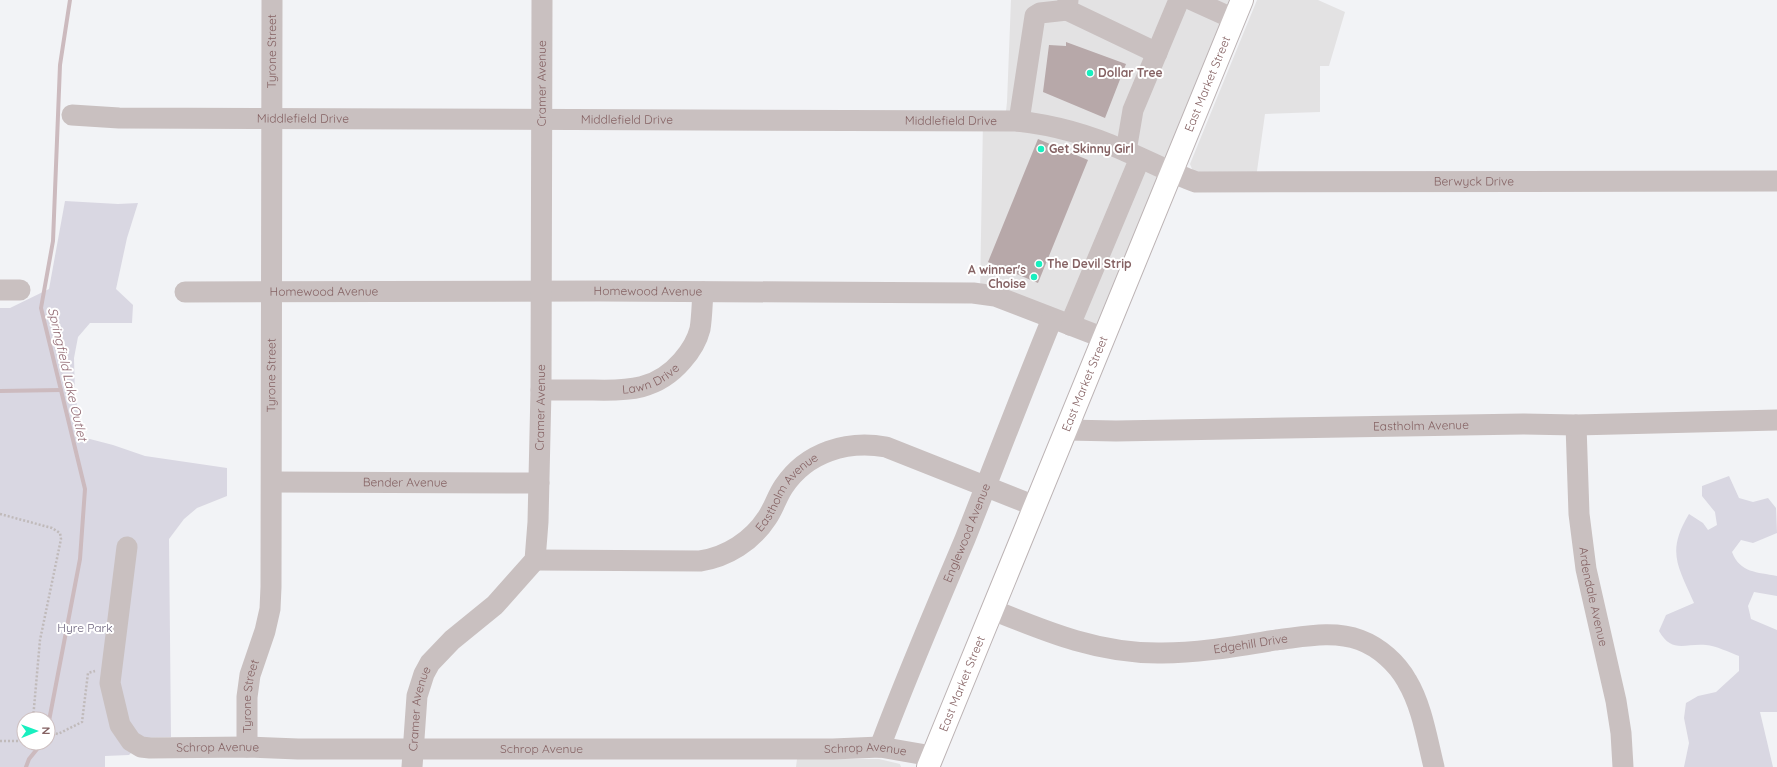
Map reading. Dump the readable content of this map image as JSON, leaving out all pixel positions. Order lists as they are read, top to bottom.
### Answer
{
  "streets": {
    "main road": ["East Market Street"],
    "street": [
      "Tyrone Street",
      "Cramer Avenue",
      "Middlefield Drive",
      "Berwyck Drive",
      "Homewood Avenue",
      "Lawn Drive",
      "Eastholm Avenue",
      "Bender Avenue",
      "Englewood Avenue",
      "Ardendale Avenue",
      "Edgehill Drive",
      "Schrop Avenue"
    ]
  },
  "crossings": [
    ["Tyrone Street", "Middlefield Drive"],
    ["Tyrone Street", "Homewood Avenue"],
    ["Tyrone Street", "Bender Avenue"],
    ["Tyrone Street", "Schrop Avenue"],
    ["Cramer Avenue", "Middlefield Drive"],
    ["Cramer Avenue", "Homewood Avenue"],
    ["Cramer Avenue", "Lawn Drive"],
    ["Cramer Avenue", "Eastholm Avenue"],
    ["Cramer Avenue", "Bender Avenue"],
    ["Cramer Avenue", "Schrop Avenue"],
    ["East Market Street", "Middlefield Drive"],
    ["East Market Street", "Berwyck Drive"],
    ["East Market Street", "Homewood Avenue"],
    ["East Market Street", "Eastholm Avenue"],
    ["East Market Street", "Edgehill Drive"],
    ["East Market Street", "Schrop Avenue"],
    ["Middlefield Drive", "Berwyck Drive"],
    ["Middlefield Drive", "Englewood Avenue"],
    ["Homewood Avenue", "Lawn Drive"],
    ["Homewood Avenue", "Englewood Avenue"],
    ["Eastholm Avenue", "Englewood Avenue"],
    ["Eastholm Avenue", "Ardendale Avenue"],
    ["Englewood Avenue", "Schrop Avenue"]
  ],
  "water": ["Springfield Lake Outlet"],
  "parks": ["Hyre Park"],
  "places": [
    "Dollar Tree",
    "Get Skinny Girl",
    "The Devil Strip",
    "A winner's Choise"
  ],
  "north": "right"
}
